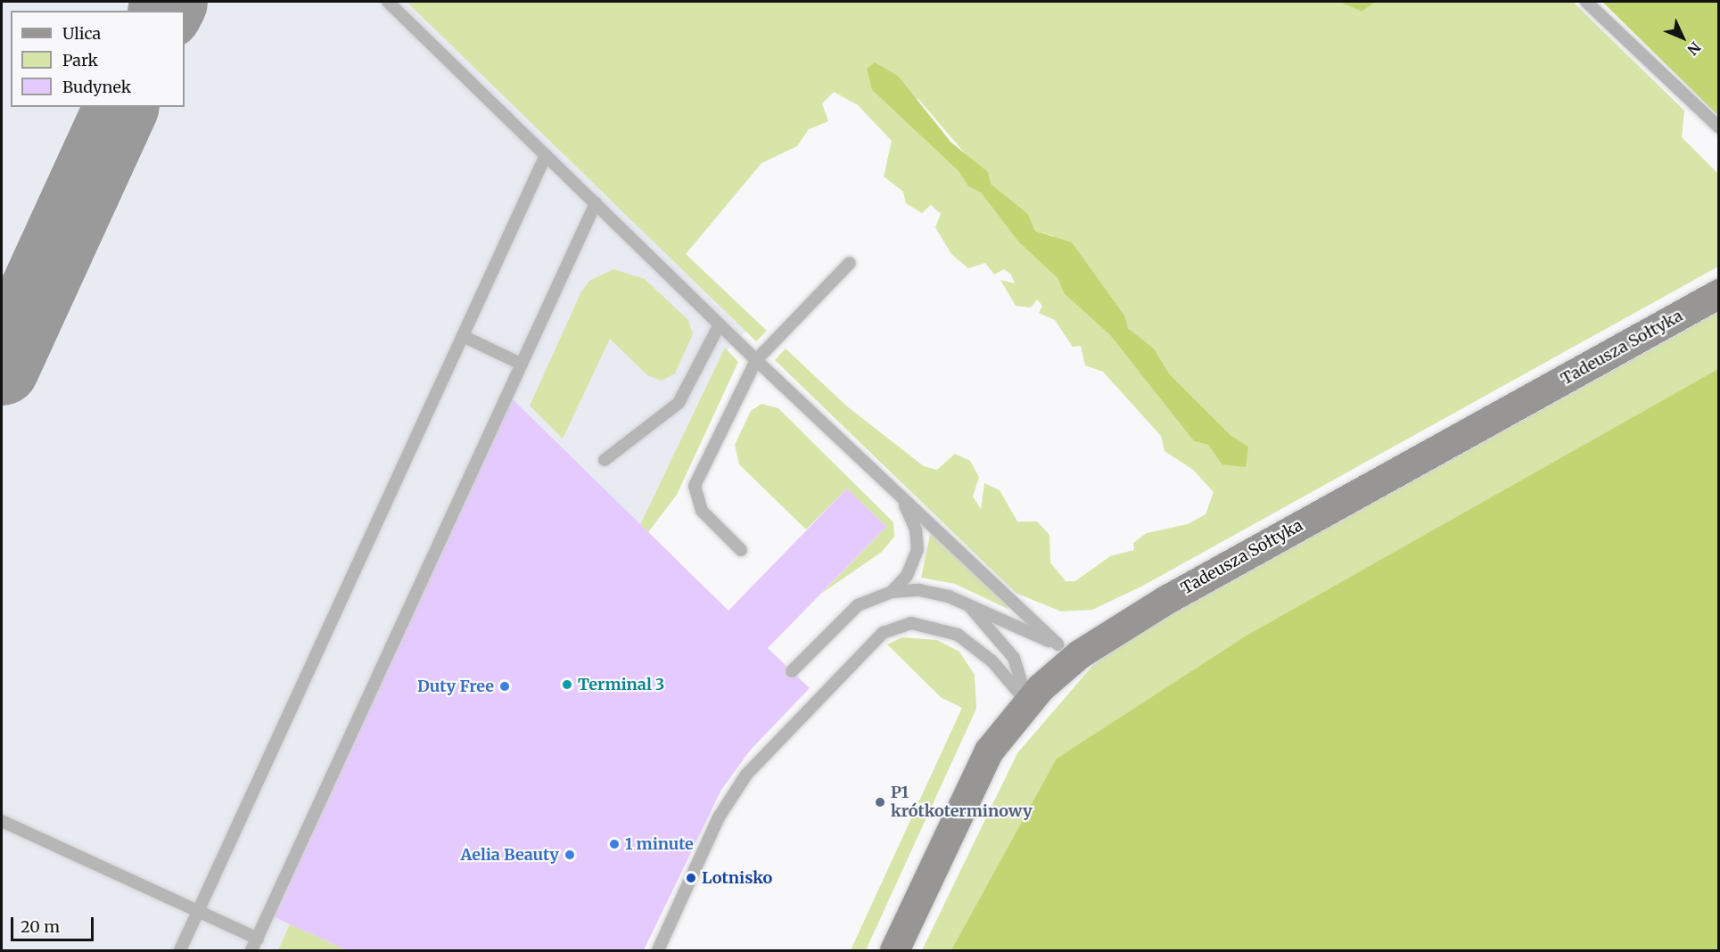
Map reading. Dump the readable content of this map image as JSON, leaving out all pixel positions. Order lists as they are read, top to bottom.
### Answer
{
  "streets": {
    "street": ["Tadeusza Sołtyka"]
  },
  "places": [
    "Terminal 3",
    "Duty Free",
    "P1 krótkoterminowy",
    "1 minute",
    "Aelia Beauty",
    "Lotnisko"
  ],
  "legend": ["Ulica", "Park", "Budynek"],
  "scale_bar": "20 m",
  "north": "bottom right"
}
